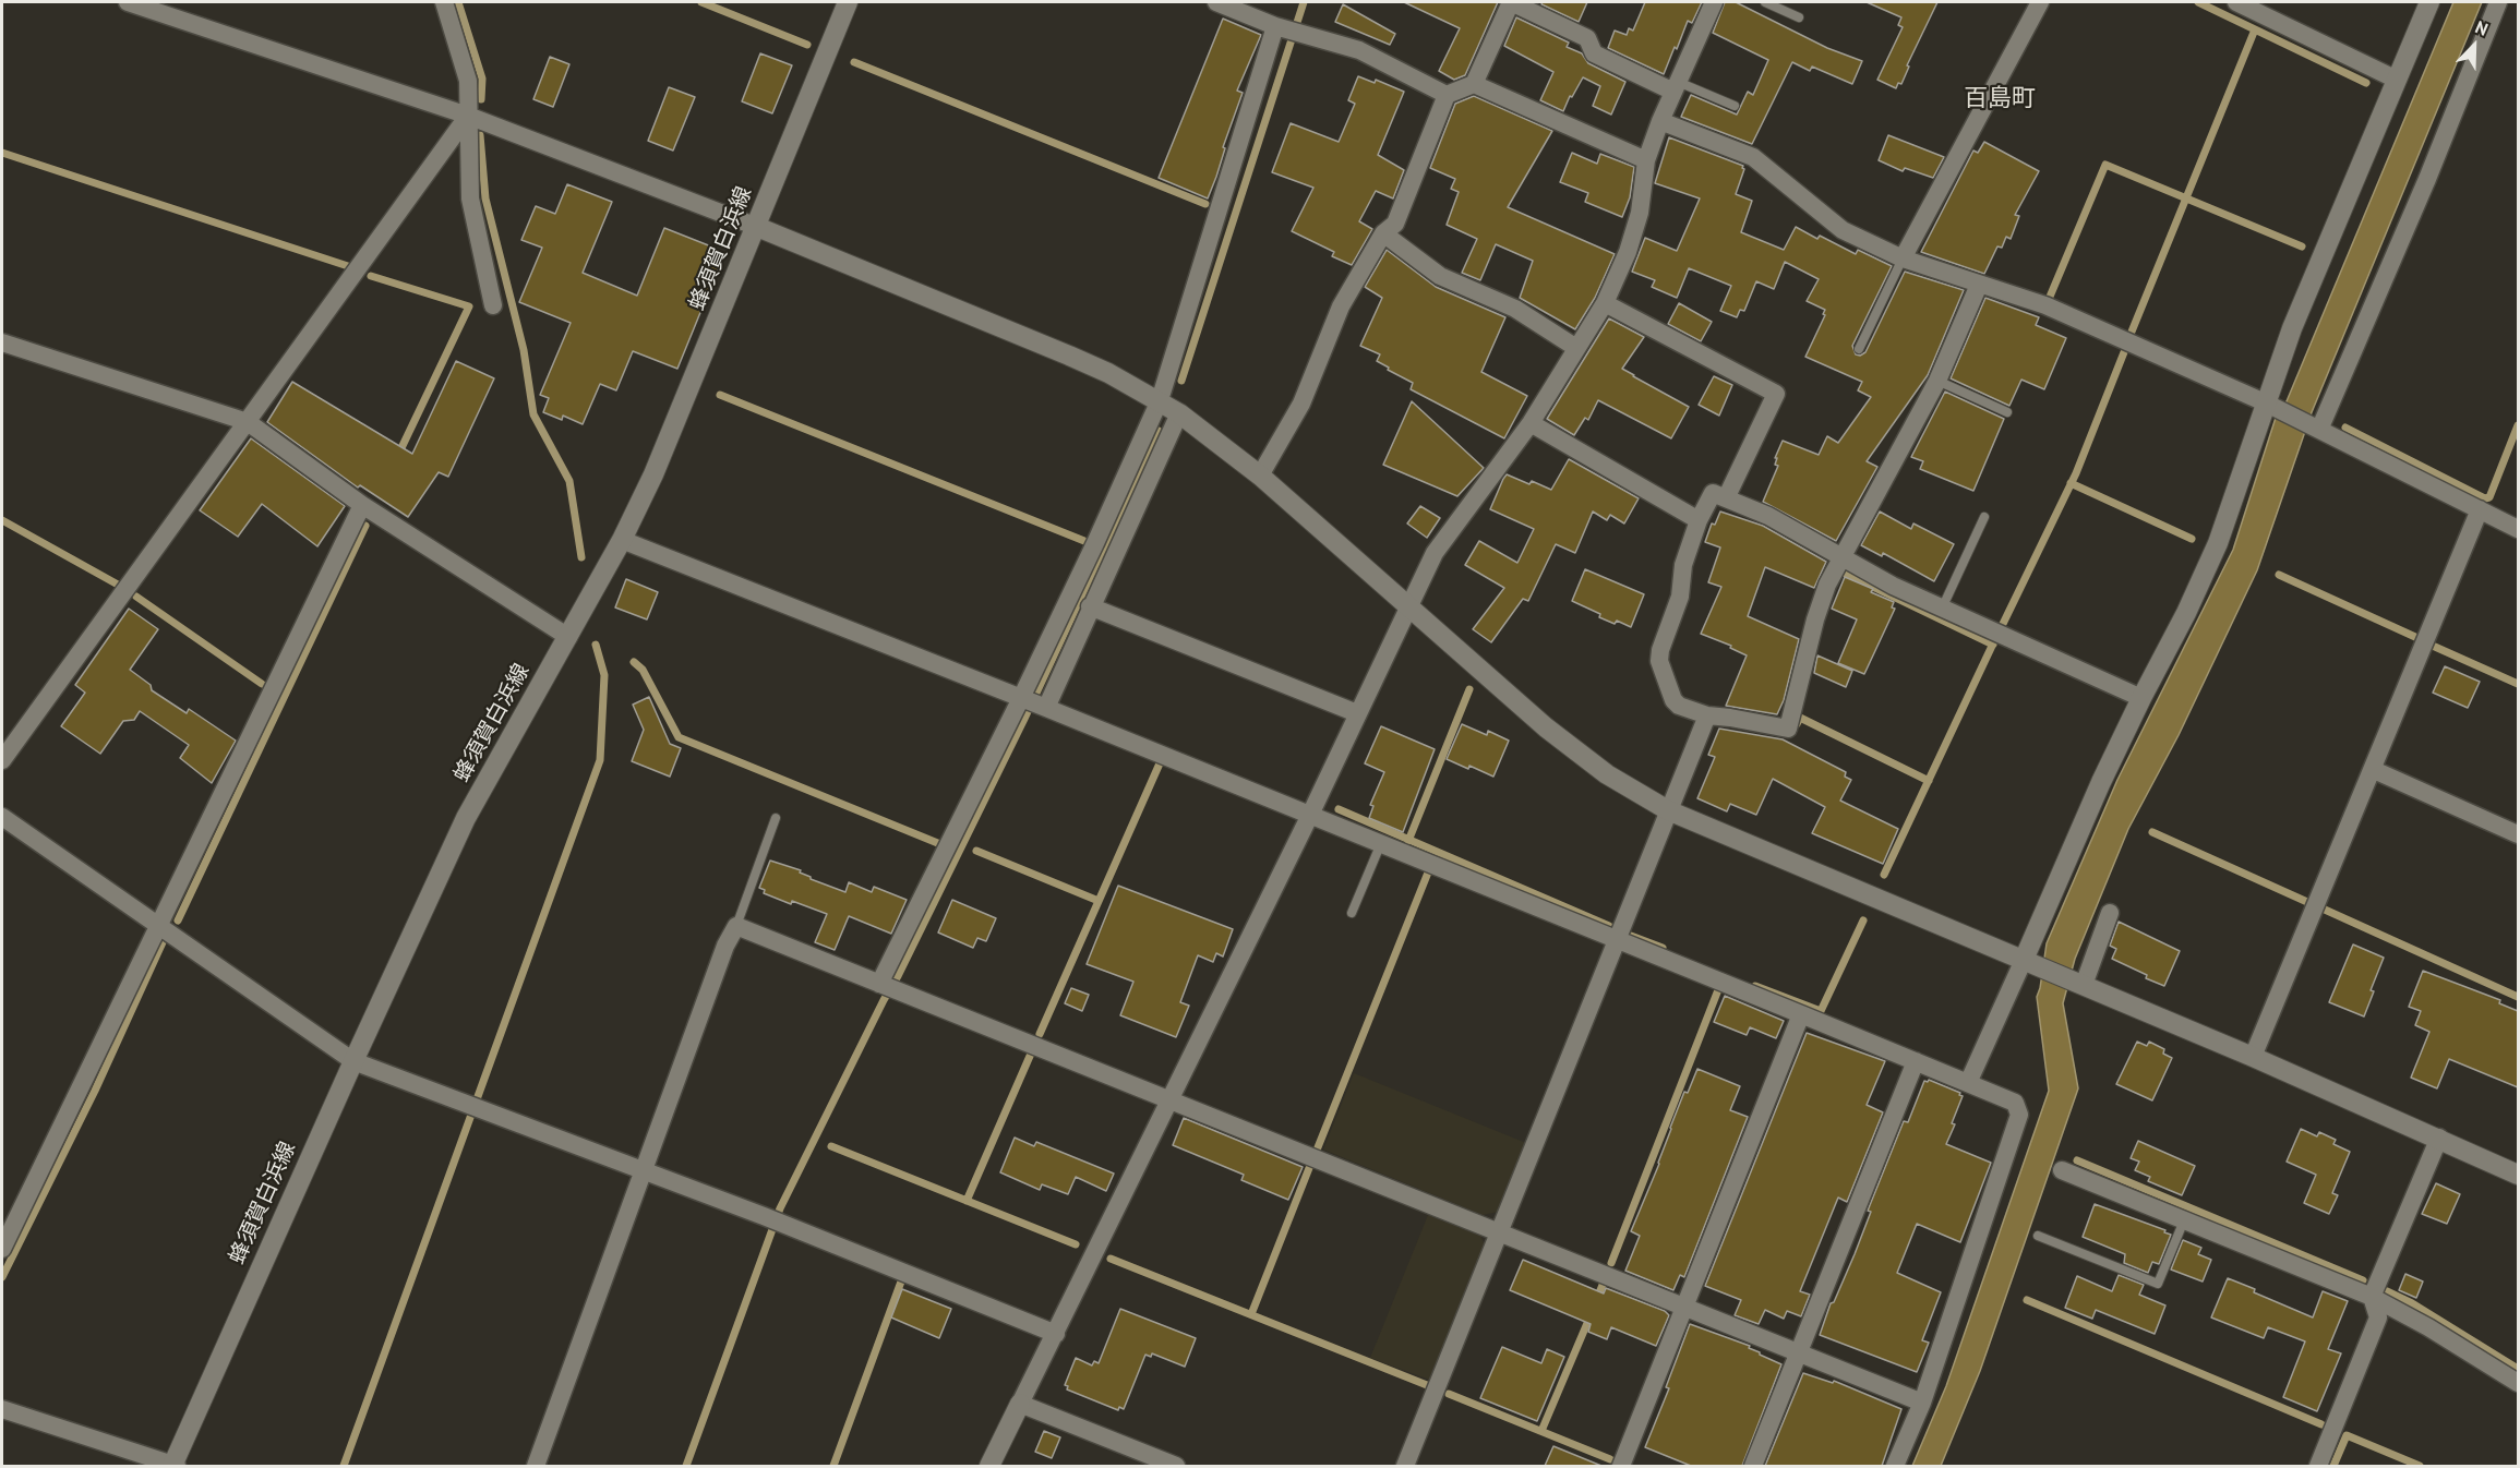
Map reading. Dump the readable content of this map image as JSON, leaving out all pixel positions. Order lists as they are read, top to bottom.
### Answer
{
  "streets": {
    "street": ["蜂須賀白浜線"]
  },
  "districts": ["百島町"],
  "north": "top right"
}
